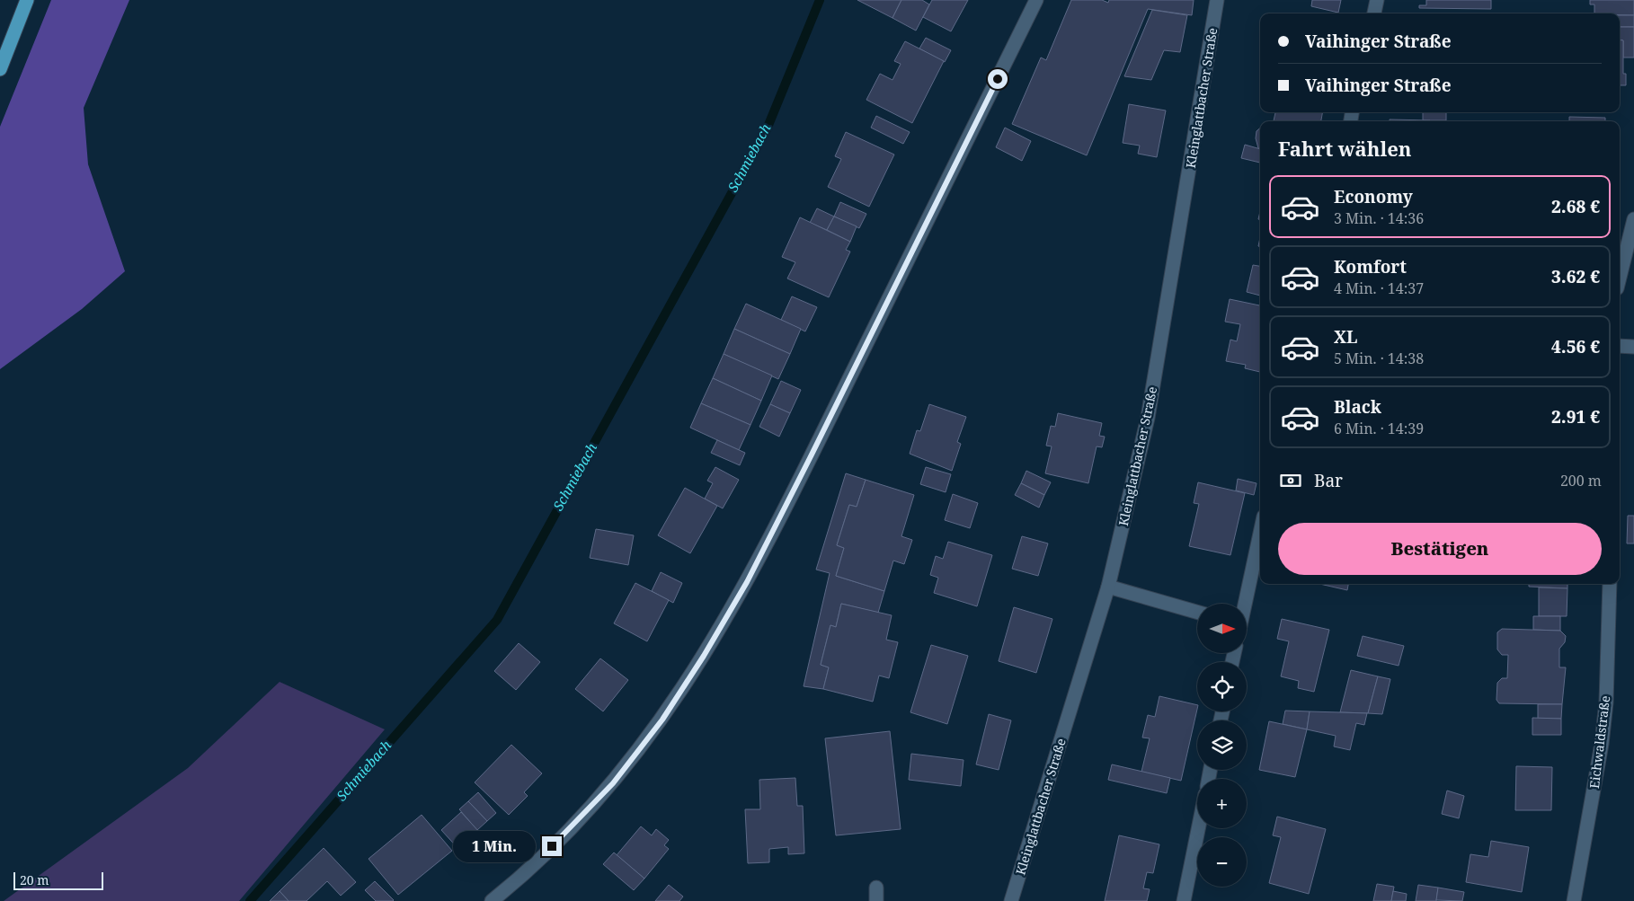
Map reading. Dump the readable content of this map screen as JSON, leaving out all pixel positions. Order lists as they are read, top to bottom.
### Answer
{
  "streets": {
    "street": ["Kleinglattbacher Straße", "Eichwaldstraße"]
  },
  "water": ["Schmiebach"],
  "scale_bar": "20 m",
  "north": "right",
  "page": {
    "banner": ["Vaihinger Straße", "Vaihinger Straße"],
    "heading": "Fahrt wählen",
    "list": [
      {
        "name": "Economy",
        "note": "3 Min. · 14:36",
        "value": "2.68 €"
      },
      {
        "name": "Komfort",
        "note": "4 Min. · 14:37",
        "value": "3.62 €"
      },
      {
        "name": "XL",
        "note": "5 Min. · 14:38",
        "value": "4.56 €"
      },
      {
        "name": "Black",
        "note": "6 Min. · 14:39",
        "value": "2.91 €"
      }
    ],
    "pay": ["Bar", "200 m"],
    "buttons": "Bestätigen",
    "map_buttons": ["+", "−"],
    "bubble": "1 Min.",
    "scale": "20 m"
  }
}
